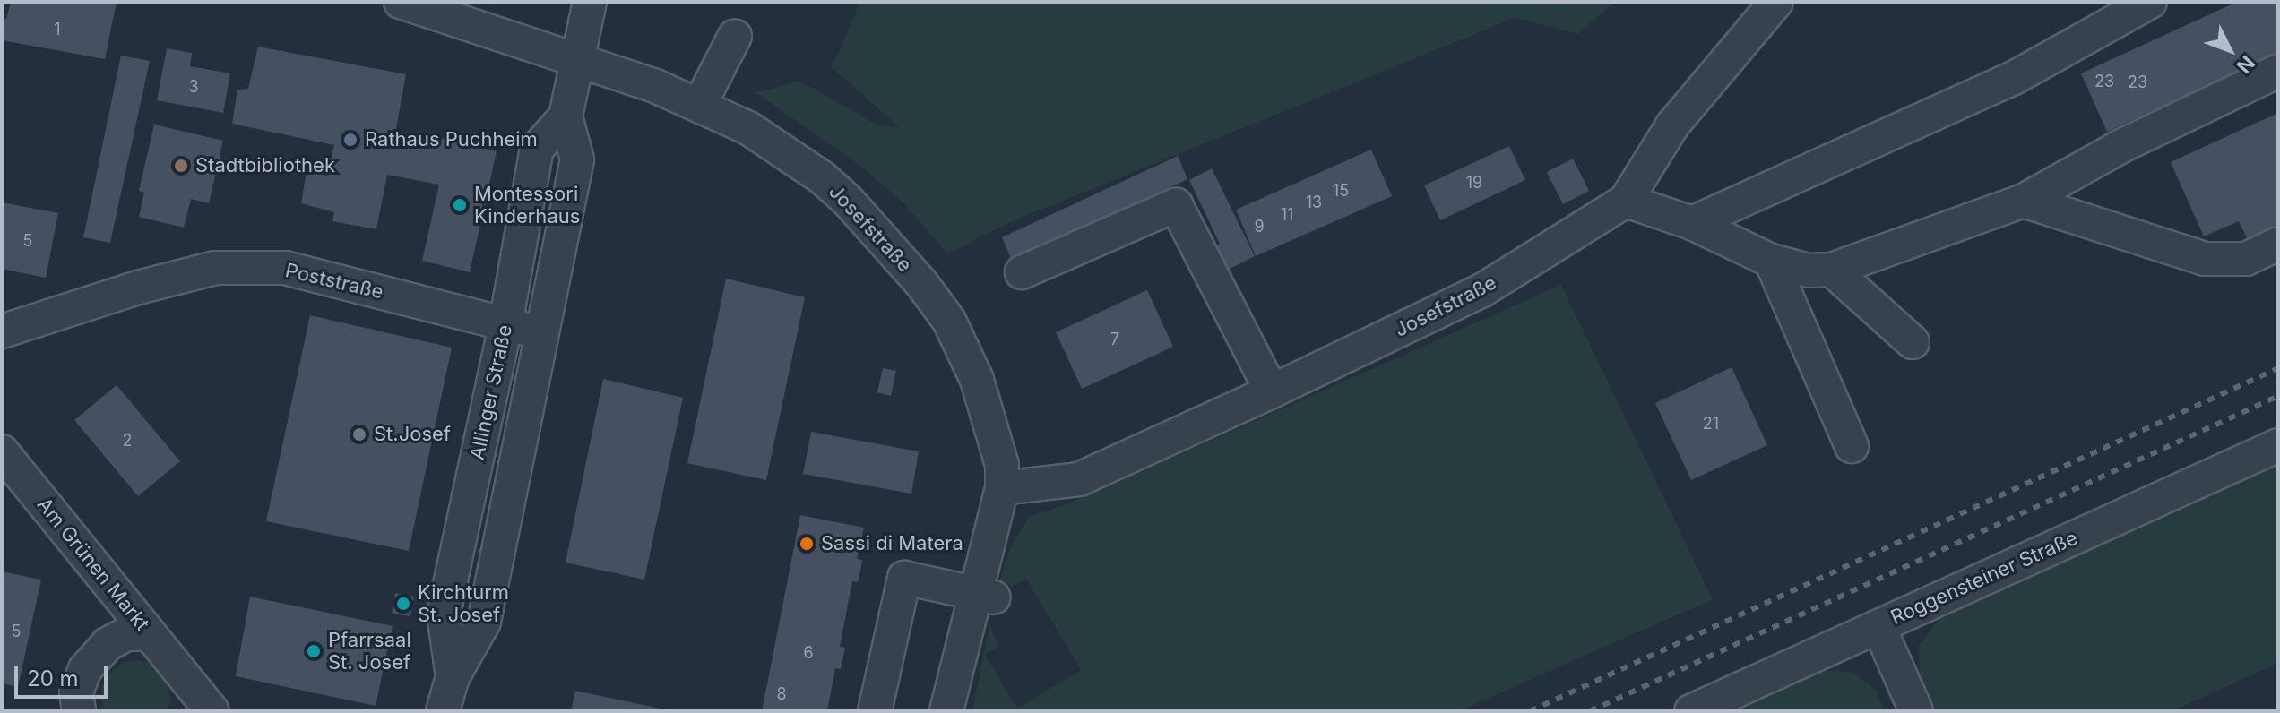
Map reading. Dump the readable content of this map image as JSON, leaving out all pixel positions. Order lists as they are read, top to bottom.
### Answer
{
  "streets": {
    "street": [
      "Josefstraße",
      "Poststraße",
      "Allinger Straße",
      "Am Grünen Markt",
      "Roggensteiner Straße"
    ]
  },
  "crossings": [
    ["Josefstraße", "Allinger Straße"],
    ["Poststraße", "Allinger Straße"]
  ],
  "places": [
    "Rathaus Puchheim",
    "Stadtbibliothek",
    "Montessori Kinderhaus",
    "St.Josef",
    "Sassi di Matera",
    "Kirchturm St. Josef",
    "Pfarrsaal St. Josef"
  ],
  "house_numbers": [
    "1",
    "23",
    "23",
    "3",
    "19",
    "15",
    "13",
    "11",
    "9",
    "5",
    "7",
    "21",
    "2",
    "5",
    "6",
    "8"
  ],
  "scale_bar": "20 m",
  "north": "bottom right"
}
